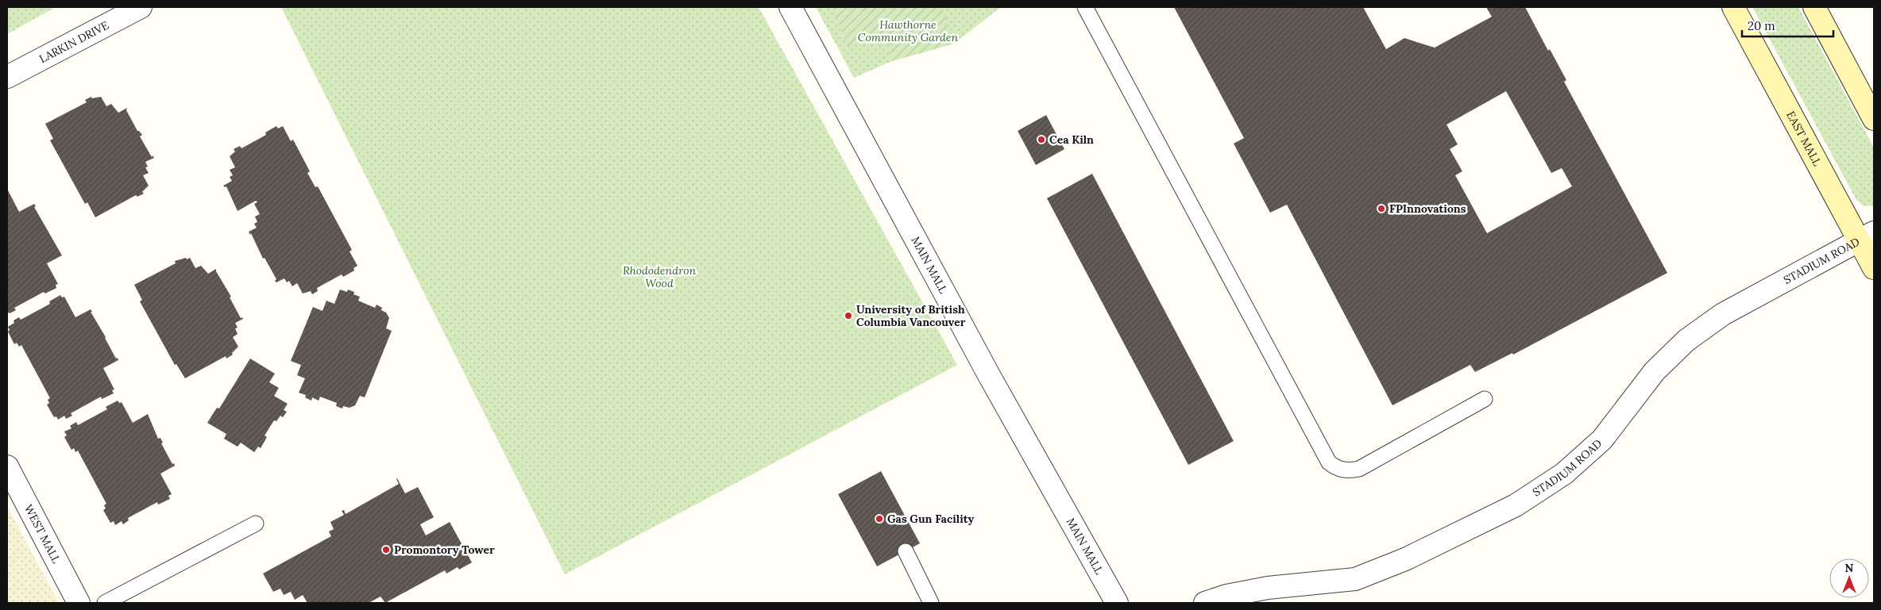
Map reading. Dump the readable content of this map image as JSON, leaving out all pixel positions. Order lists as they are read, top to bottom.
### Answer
{
  "streets": {
    "street": [
      "LARKIN DRIVE",
      "EAST MALL",
      "STADIUM ROAD",
      "MAIN MALL",
      "WEST MALL"
    ]
  },
  "crossings": [
    ["EAST MALL", "STADIUM ROAD"]
  ],
  "parks": ["Hawthorne Community Garden", "Rhododendron Wood"],
  "places": [
    "Cea Kiln",
    "FPInnovations",
    "University of British Columbia Vancouver",
    "Gas Gun Facility",
    "Promontory Tower"
  ],
  "scale_bar": "20 m",
  "north": "top"
}
